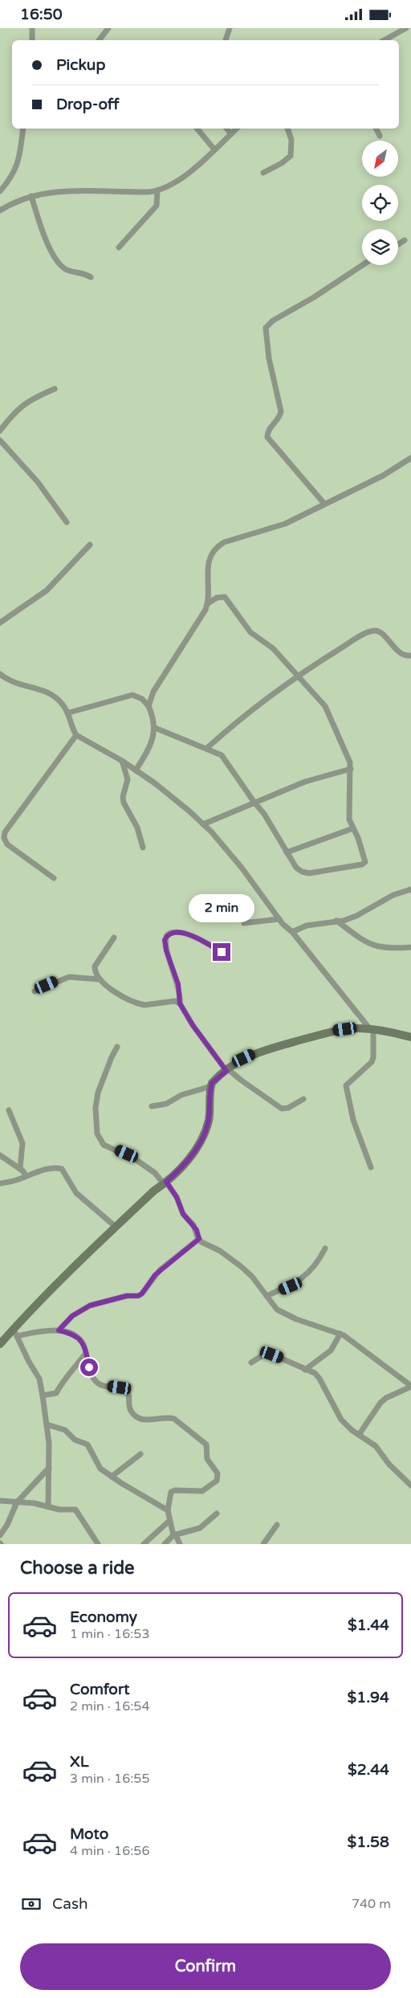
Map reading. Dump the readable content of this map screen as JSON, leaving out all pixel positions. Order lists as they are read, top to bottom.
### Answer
{
  "north": "bottom left",
  "page": {
    "status": "16:50",
    "banner": ["Pickup", "Drop-off"],
    "bubble": "2 min",
    "heading": "Choose a ride",
    "list": [
      {
        "name": "Economy",
        "note": "1 min · 16:53",
        "value": "$1.44"
      },
      {
        "name": "Comfort",
        "note": "2 min · 16:54",
        "value": "$1.94"
      },
      {
        "name": "XL",
        "note": "3 min · 16:55",
        "value": "$2.44"
      },
      {
        "name": "Moto",
        "note": "4 min · 16:56",
        "value": "$1.58"
      }
    ],
    "pay": ["Cash", "740 m"],
    "buttons": "Confirm"
  }
}
